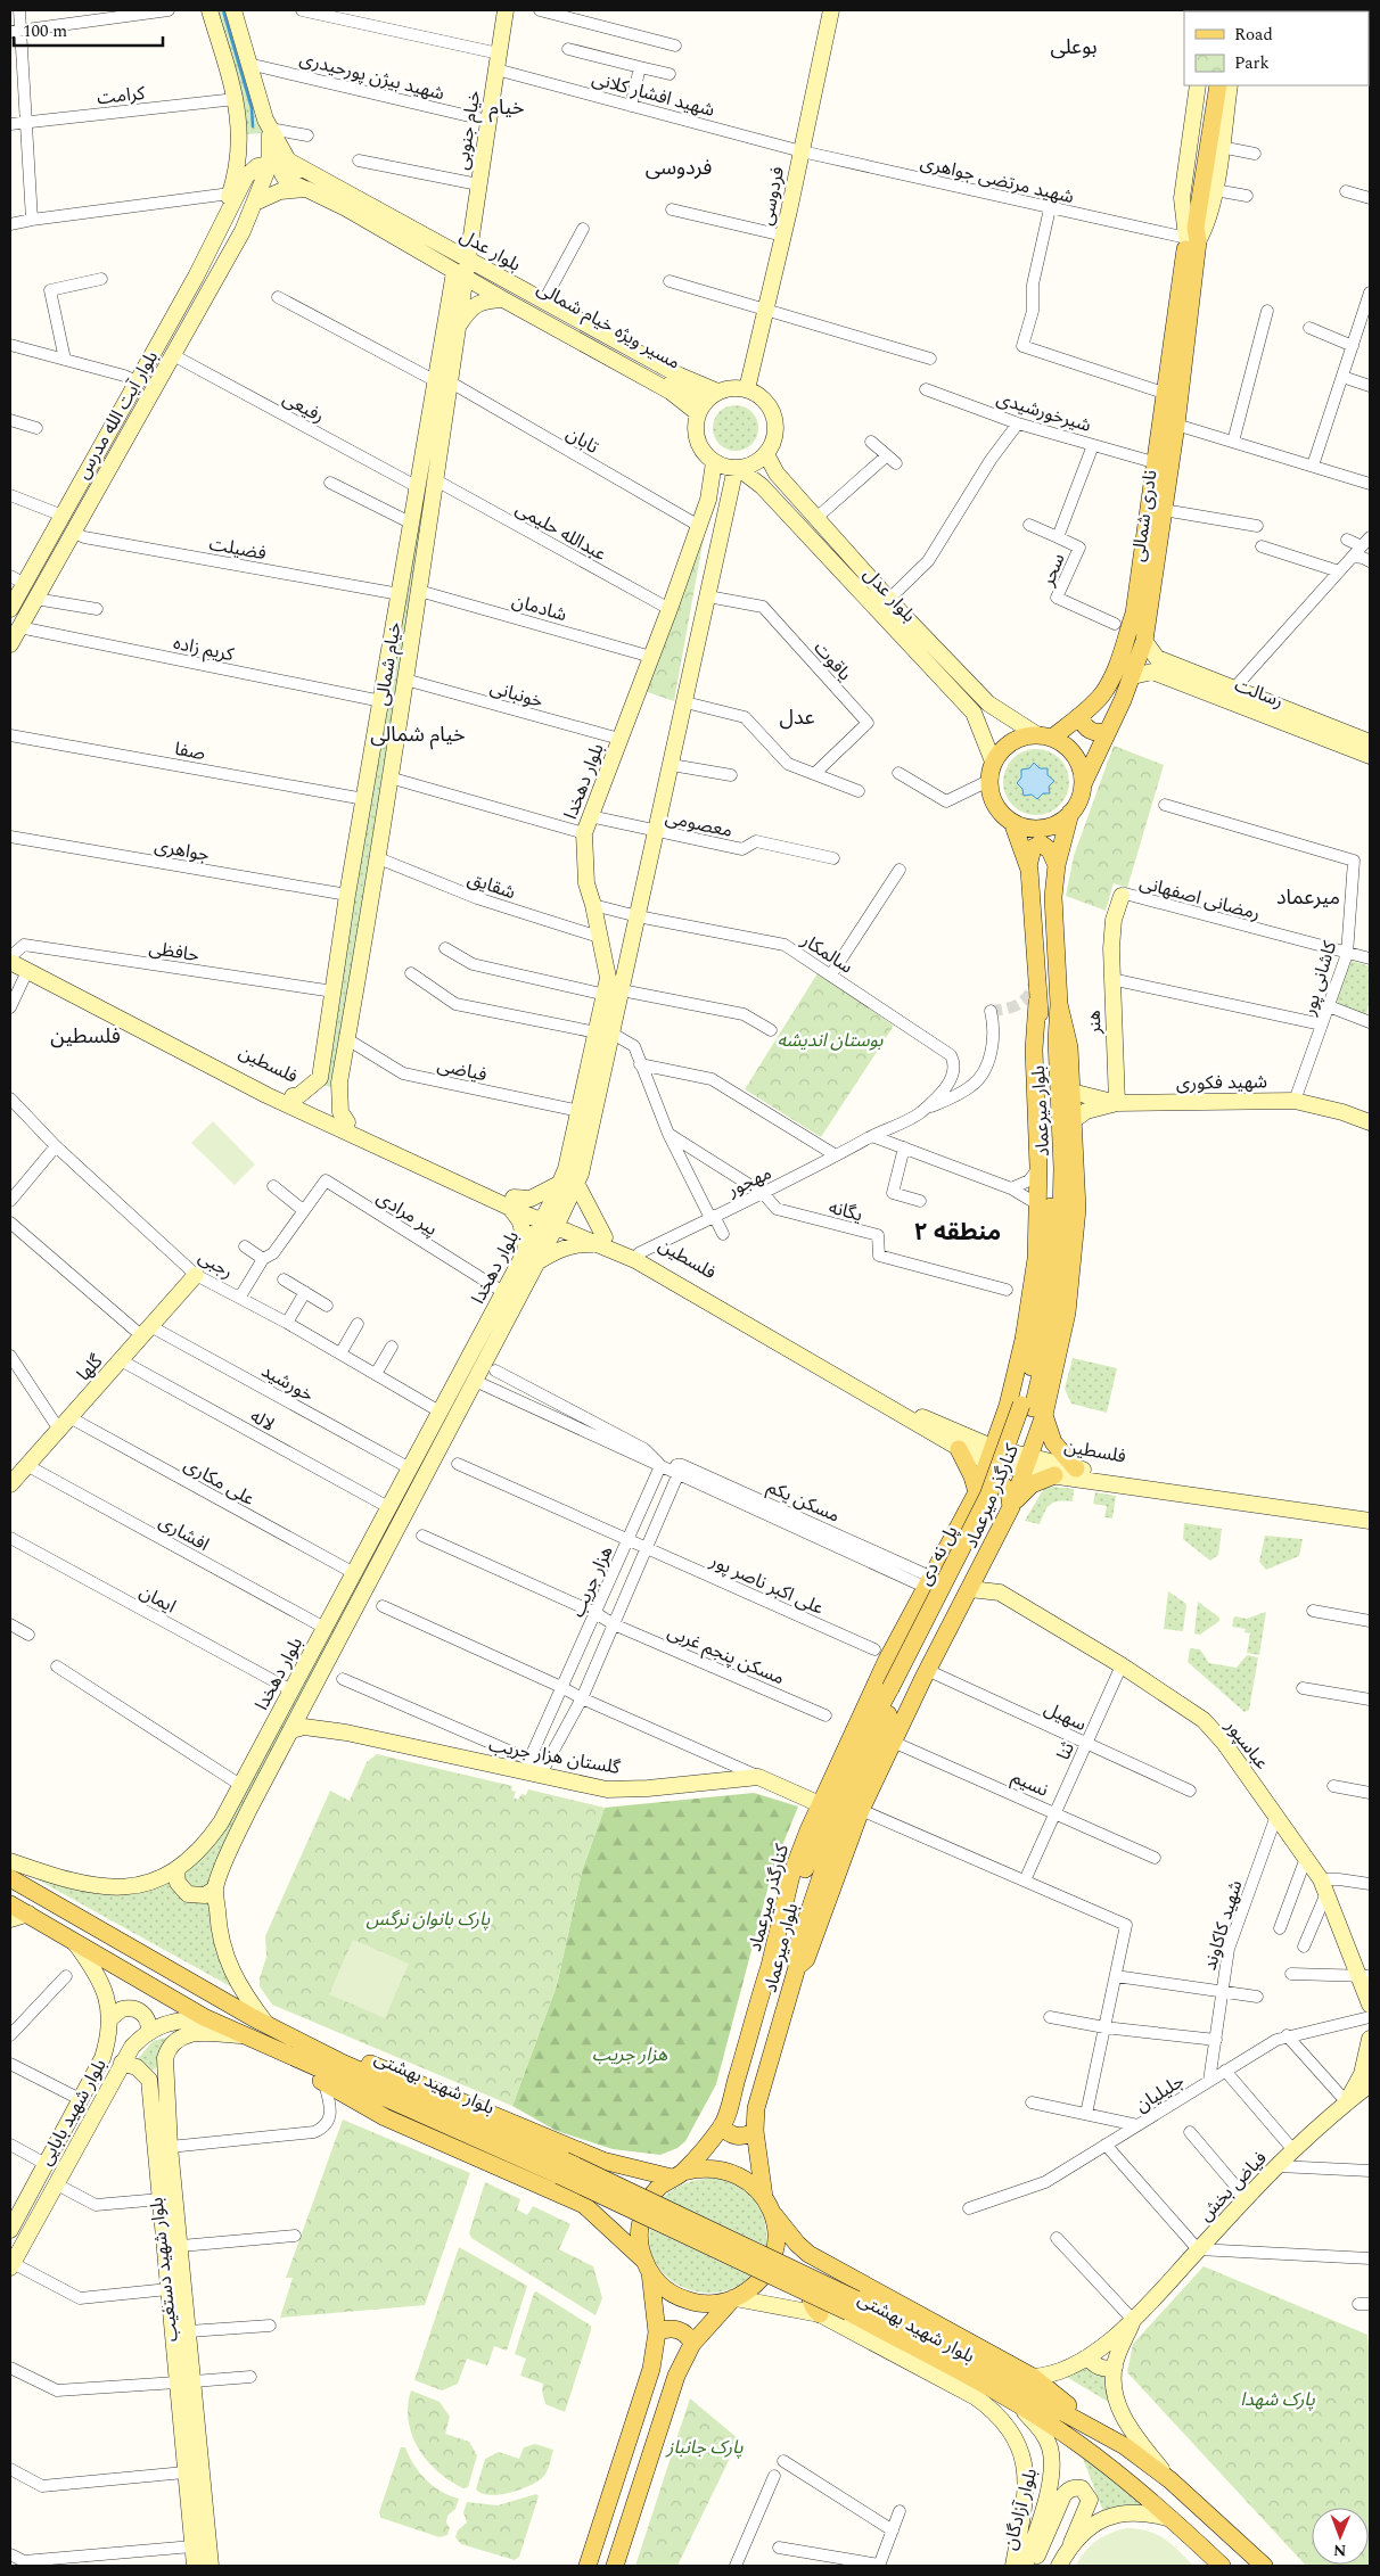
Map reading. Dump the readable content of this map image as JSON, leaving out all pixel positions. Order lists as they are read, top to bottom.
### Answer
{
  "streets": {
    "main road": [
      "خیام جنوبی",
      "فردوسی",
      "بلوار عدل",
      "مسیر ویژه خیام شمالی",
      "بلوار آیت الله مدرس",
      "نادری شمالی",
      "خیام شمالی",
      "رسالت",
      "بلوار دهخدا",
      "هنر",
      "فلسطین",
      "شهید فکوری",
      "بلوار میرعماد",
      "گلها",
      "کنارگذر میرعماد",
      "پل نه دی",
      "عباسپور",
      "گلستان هزار جریب",
      "بلوار شهید بهشتی",
      "بلوار شهید بابایی",
      "فیاض بخش",
      "بلوار شهید دستغیب",
      "بلوار آزادگان"
    ],
    "street": [
      "شهید بیژن پورحیدری",
      "شهید افشار کلانی",
      "کرامت",
      "شهید مرتضی جواهری",
      "رفیعی",
      "شیرخورشیدی",
      "تابان",
      "عبدالله حلیمی",
      "فضیلت",
      "سحر",
      "شادمان",
      "کریم زاده",
      "یاقوت",
      "خونبانی",
      "صفا",
      "معصومی",
      "جواهری",
      "شقایق",
      "رمضانی اصفهانی",
      "حافظی",
      "سالمکار",
      "کاشانی پور",
      "فیاضی",
      "مهجور",
      "یگانه",
      "پیر مرادی",
      "رجبی",
      "خورشید",
      "لاله",
      "علی مکاری",
      "افشاری",
      "هزار جریب",
      "علی اکبر ناصر پور",
      "ایمان",
      "مسکن پنجم غربی",
      "سهیل",
      "ثنا",
      "نسیم",
      "شهید کاکاوند",
      "جلیلیان"
    ]
  },
  "crossings": [
    ["شهید بیژن پورحیدری", "خیام جنوبی"],
    ["شهید افشار کلانی", "خیام جنوبی"],
    ["شهید افشار کلانی", "شهید مرتضی جواهری"],
    ["شهید افشار کلانی", "فردوسی"],
    ["کرامت", "بلوار آیت الله مدرس"],
    ["خیام جنوبی", "بلوار عدل"],
    ["خیام جنوبی", "مسیر ویژه خیام شمالی"],
    ["خیام جنوبی", "خیام شمالی"],
    ["شهید مرتضی جواهری", "فردوسی"],
    ["شهید مرتضی جواهری", "نادری شمالی"],
    ["فردوسی", "بلوار عدل"],
    ["فردوسی", "مسیر ویژه خیام شمالی"],
    ["فردوسی", "بلوار دهخدا"],
    ["بلوار عدل", "مسیر ویژه خیام شمالی"],
    ["بلوار عدل", "نادری شمالی"],
    ["بلوار عدل", "خیام شمالی"],
    ["بلوار عدل", "بلوار دهخدا"],
    ["بلوار عدل", "بلوار میرعماد"],
    ["مسیر ویژه خیام شمالی", "خیام شمالی"],
    ["مسیر ویژه خیام شمالی", "بلوار دهخدا"],
    ["رفیعی", "بلوار آیت الله مدرس"],
    ["رفیعی", "خیام شمالی"],
    ["شیرخورشیدی", "نادری شمالی"],
    ["شیرخورشیدی", "سحر"],
    ["بلوار آیت الله مدرس", "فضیلت"],
    ["بلوار آیت الله مدرس", "کریم زاده"],
    ["تابان", "خیام شمالی"],
    ["تابان", "بلوار دهخدا"],
    ["نادری شمالی", "رسالت"],
    ["نادری شمالی", "بلوار میرعماد"],
    ["عبدالله حلیمی", "خیام شمالی"],
    ["عبدالله حلیمی", "بلوار دهخدا"],
    ["فضیلت", "خیام شمالی"],
    ["شادمان", "خیام شمالی"],
    ["شادمان", "بلوار دهخدا"],
    ["کریم زاده", "خیام شمالی"],
    ["یاقوت", "بلوار دهخدا"],
    ["خیام شمالی", "خونبانی"],
    ["خیام شمالی", "صفا"],
    ["خیام شمالی", "جواهری"],
    ["خیام شمالی", "شقایق"],
    ["خیام شمالی", "حافظی"],
    ["خیام شمالی", "فلسطین"],
    ["خیام شمالی", "فیاضی"],
    ["خونبانی", "بلوار دهخدا"],
    ["بلوار دهخدا", "معصومی"],
    ["بلوار دهخدا", "شقایق"],
    ["بلوار دهخدا", "سالمکار"],
    ["بلوار دهخدا", "فلسطین"],
    ["بلوار دهخدا", "فیاضی"],
    ["بلوار دهخدا", "پیر مرادی"],
    ["بلوار دهخدا", "رجبی"],
    ["بلوار دهخدا", "خورشید"],
    ["بلوار دهخدا", "لاله"],
    ["بلوار دهخدا", "علی مکاری"],
    ["بلوار دهخدا", "افشاری"],
    ["بلوار دهخدا", "ایمان"],
    ["بلوار دهخدا", "بلوار شهید بهشتی"],
    ["رمضانی اصفهانی", "کاشانی پور"],
    ["رمضانی اصفهانی", "هنر"],
    ["حافظی", "فلسطین"],
    ["سالمکار", "مهجور"],
    ["کاشانی پور", "شهید فکوری"],
    ["هنر", "شهید فکوری"],
    ["فلسطین", "مهجور"],
    ["فلسطین", "کنارگذر میرعماد"],
    ["شهید فکوری", "کنارگذر میرعماد"],
    ["بلوار میرعماد", "کنارگذر میرعماد"],
    ["بلوار میرعماد", "پل نه دی"],
    ["مهجور", "یگانه"],
    ["رجبی", "گلها"],
    ["گلها", "خورشید"],
    ["گلها", "لاله"],
    ["گلها", "علی مکاری"],
    ["گلها", "افشاری"],
    ["کنارگذر میرعماد", "پل نه دی"],
    ["کنارگذر میرعماد", "سهیل"],
    ["کنارگذر میرعماد", "گلستان هزار جریب"],
    ["کنارگذر میرعماد", "نسیم"],
    ["هزار جریب", "علی اکبر ناصر پور"],
    ["هزار جریب", "مسکن پنجم غربی"],
    ["هزار جریب", "گلستان هزار جریب"],
    ["سهیل", "ثنا"],
    ["عباسپور", "ثنا"],
    ["عباسپور", "شهید کاکاوند"],
    ["ثنا", "نسیم"],
    ["شهید کاکاوند", "جلیلیان"],
    ["بلوار شهید بهشتی", "بلوار آزادگان"]
  ],
  "districts": [
    "بوعلی",
    "خیام",
    "فردوسی",
    "عدل",
    "خیام شمالی",
    "میرعماد",
    "فلسطین",
    "منطقه ۲"
  ],
  "parks": [
    "بوستان اندیشه",
    "پارک بانوان نرگس",
    "هزار جریب",
    "پارک شهدا",
    "پارک جانباز"
  ],
  "legend": ["Road", "Park"],
  "scale_bar": "100 m",
  "north": "bottom"
}
